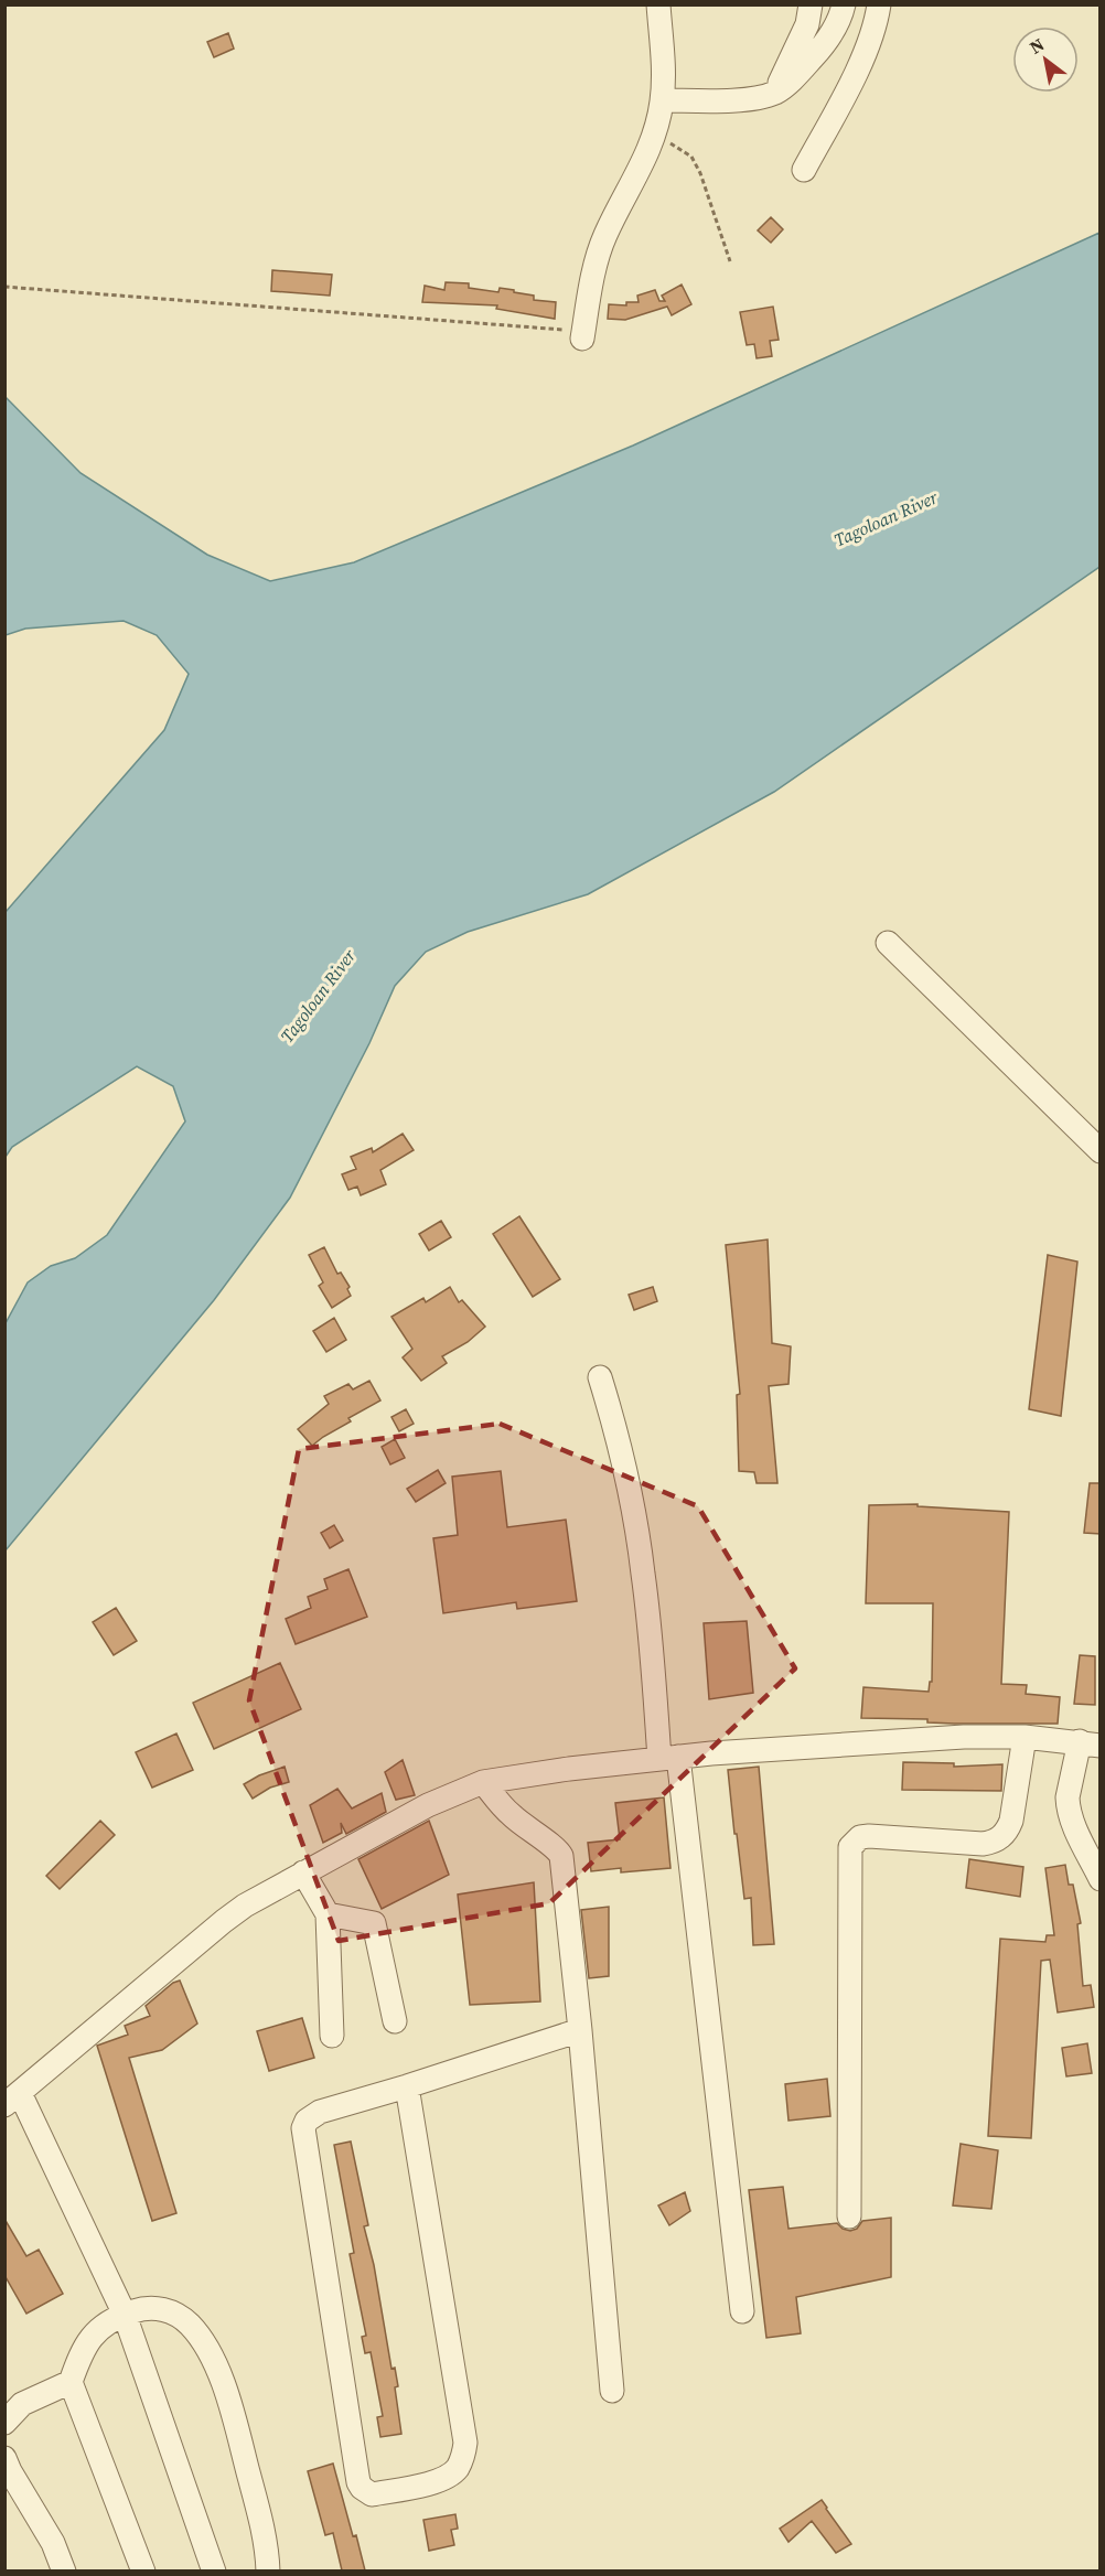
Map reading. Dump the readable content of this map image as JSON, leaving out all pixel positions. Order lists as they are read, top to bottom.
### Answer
{
  "water": ["Tagoloan River"],
  "north": "top left"
}
